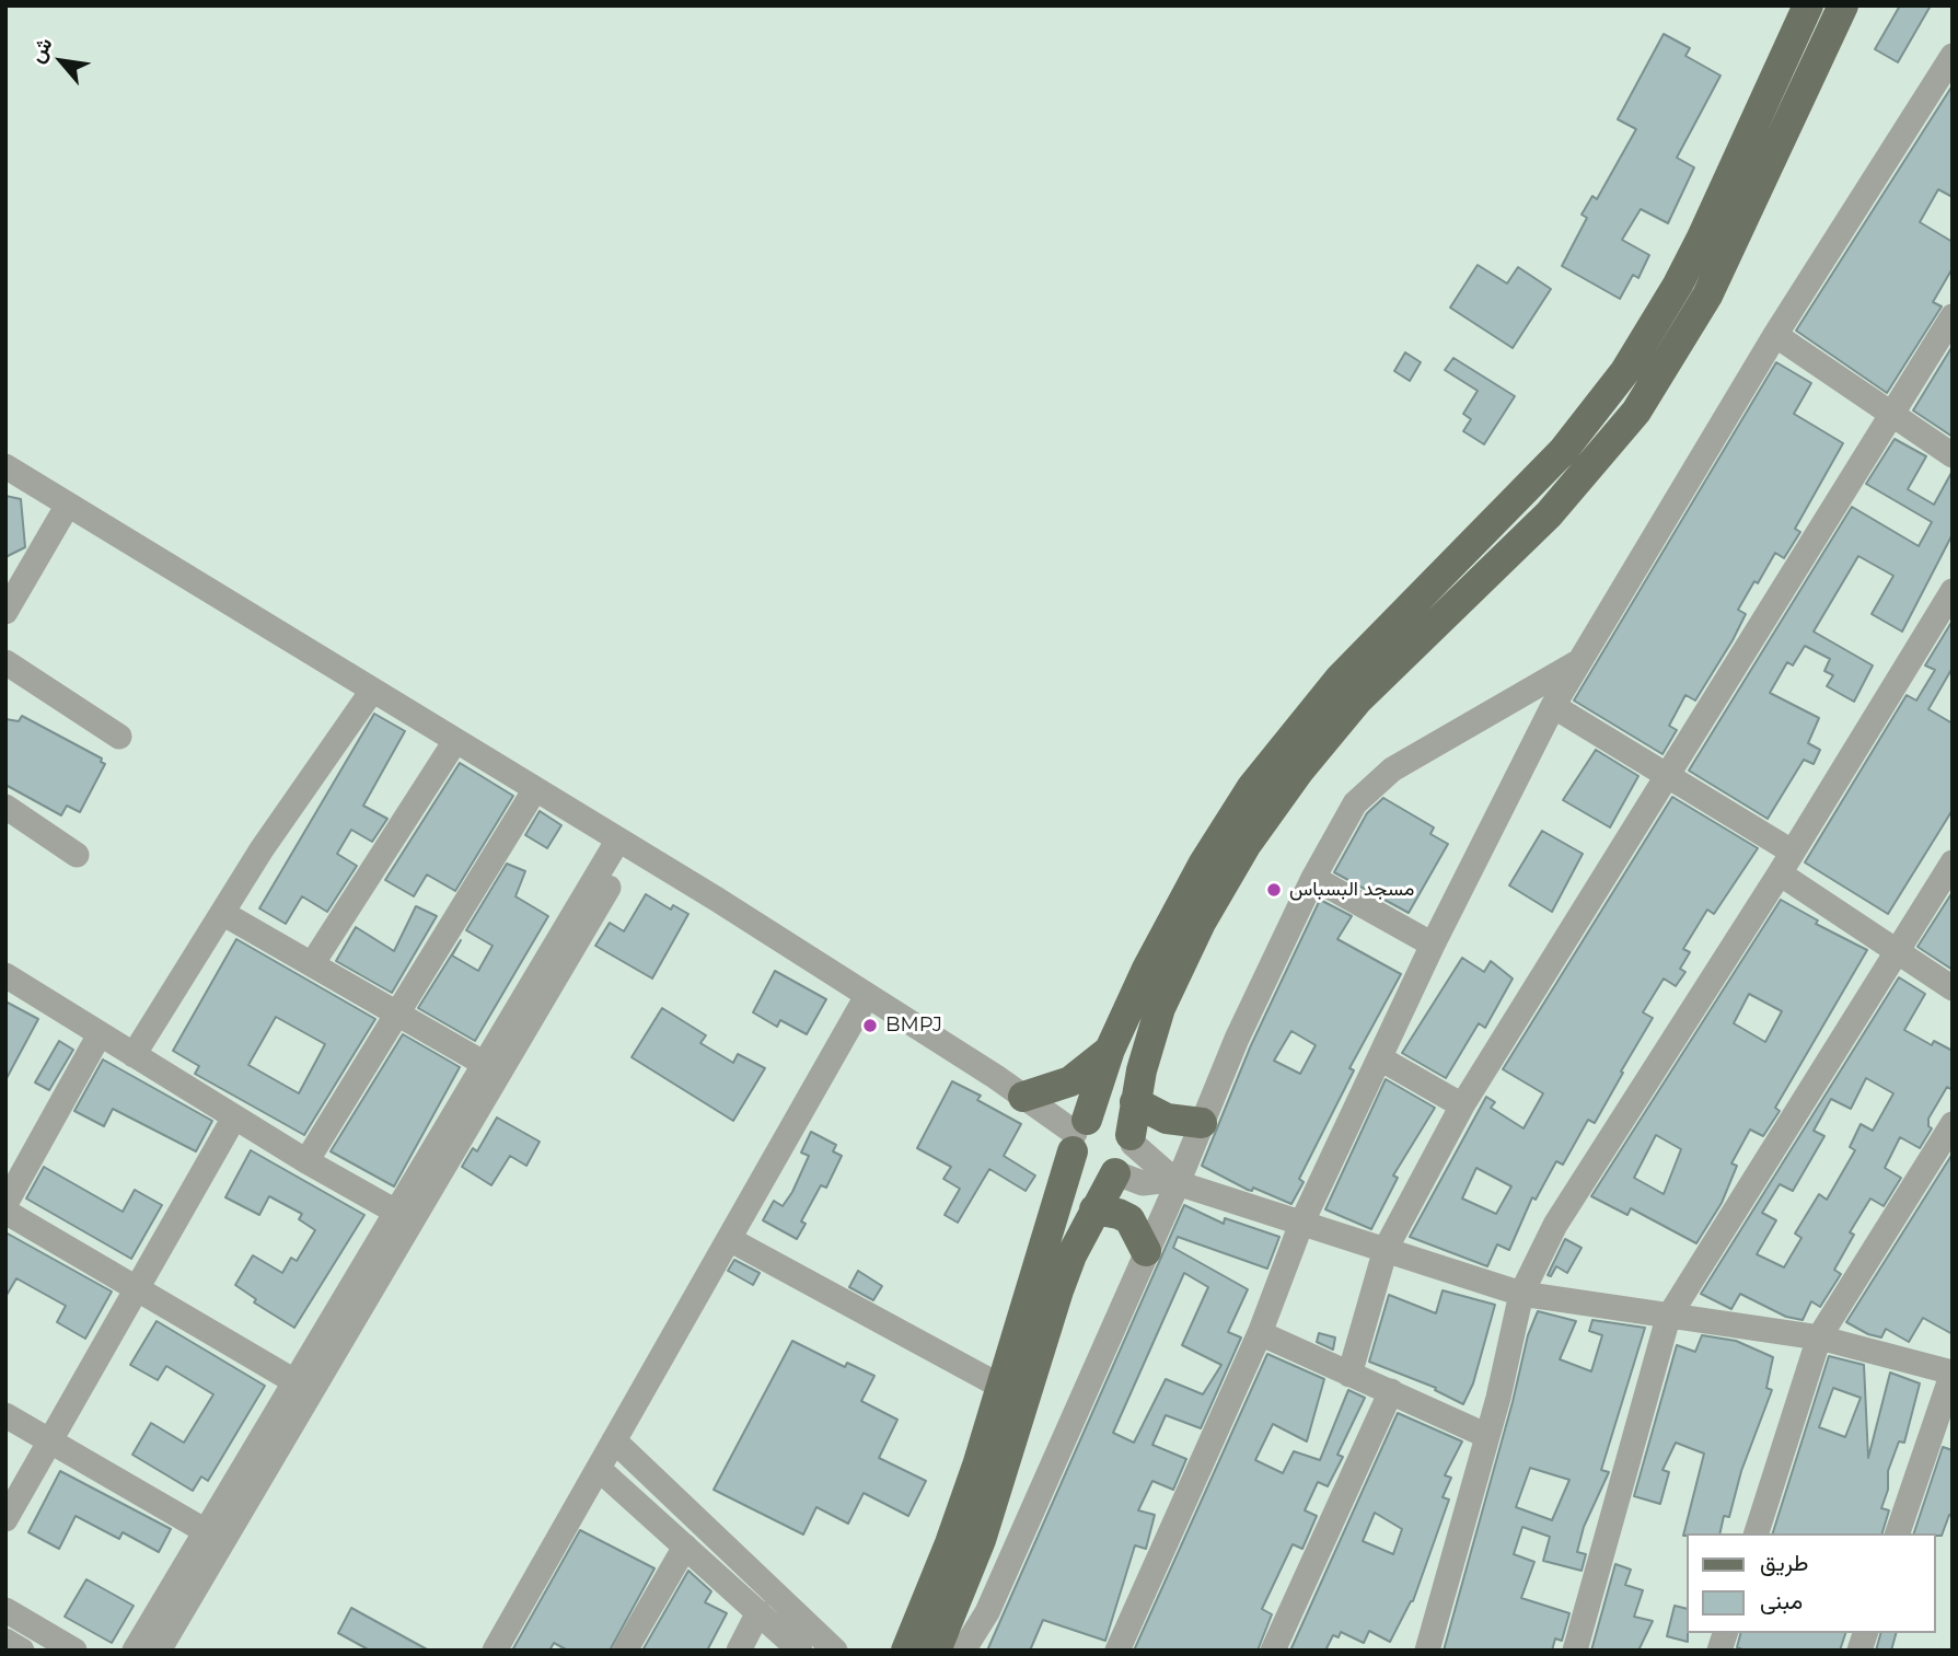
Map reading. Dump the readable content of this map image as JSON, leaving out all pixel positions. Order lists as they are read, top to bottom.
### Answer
{
  "places": ["مسجد البسباس", "BMPJ"],
  "legend": ["طريق", "مبنى"],
  "north": "top left"
}
